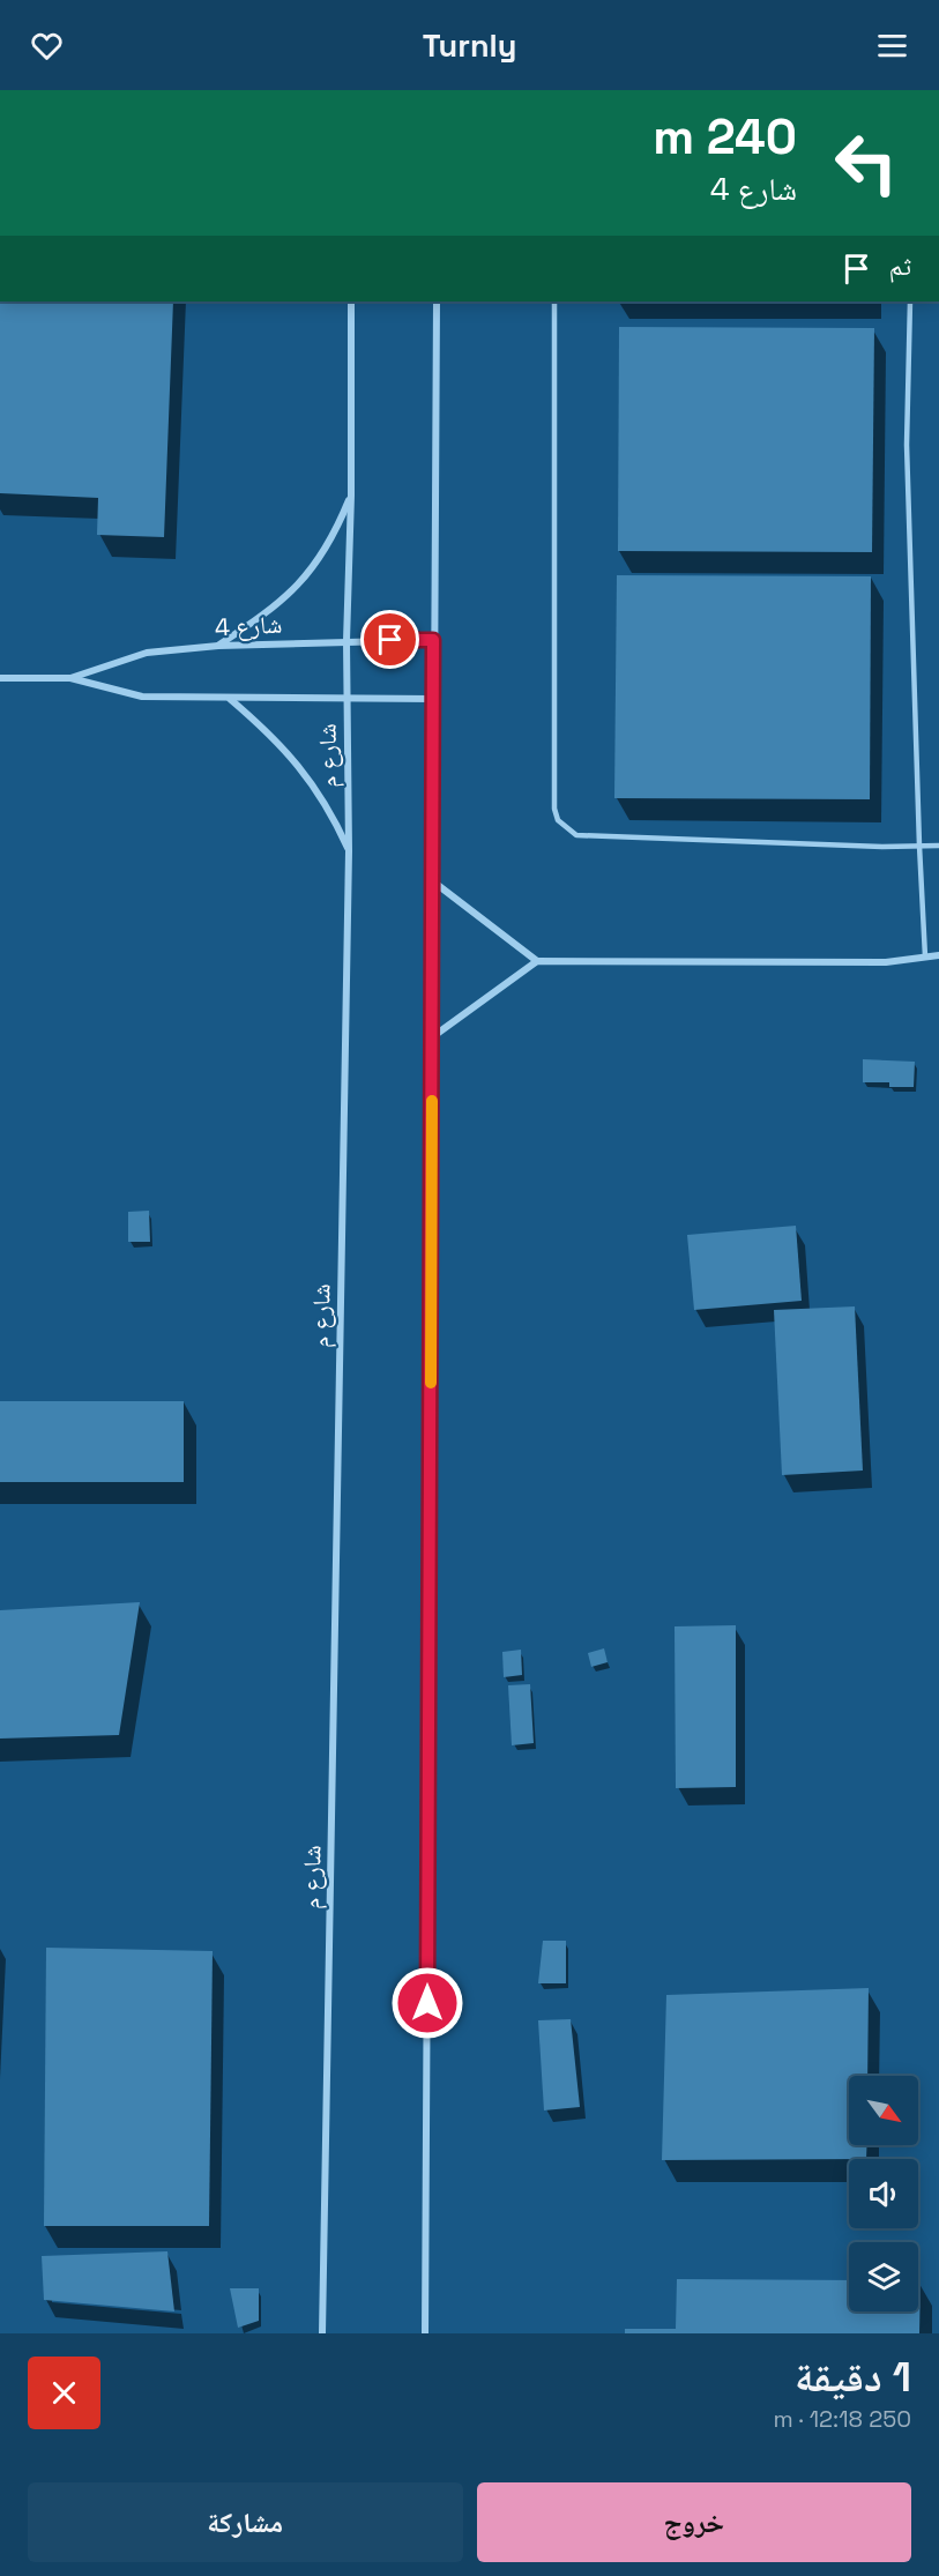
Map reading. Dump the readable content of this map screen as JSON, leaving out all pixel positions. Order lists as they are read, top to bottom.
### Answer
{
  "streets": {
    "street": ["شارع 4", "شارع م"]
  },
  "crossings": [
    ["شارع 4", "شارع م"]
  ],
  "north": "bottom right",
  "page": {
    "header": "Turnly",
    "turn": ["240 m", "شارع 4"],
    "then": "ثم",
    "heading": ["1 دقيقة", "250 m · 12:18"],
    "buttons": ["خروج", "مشاركة"]
  }
}
